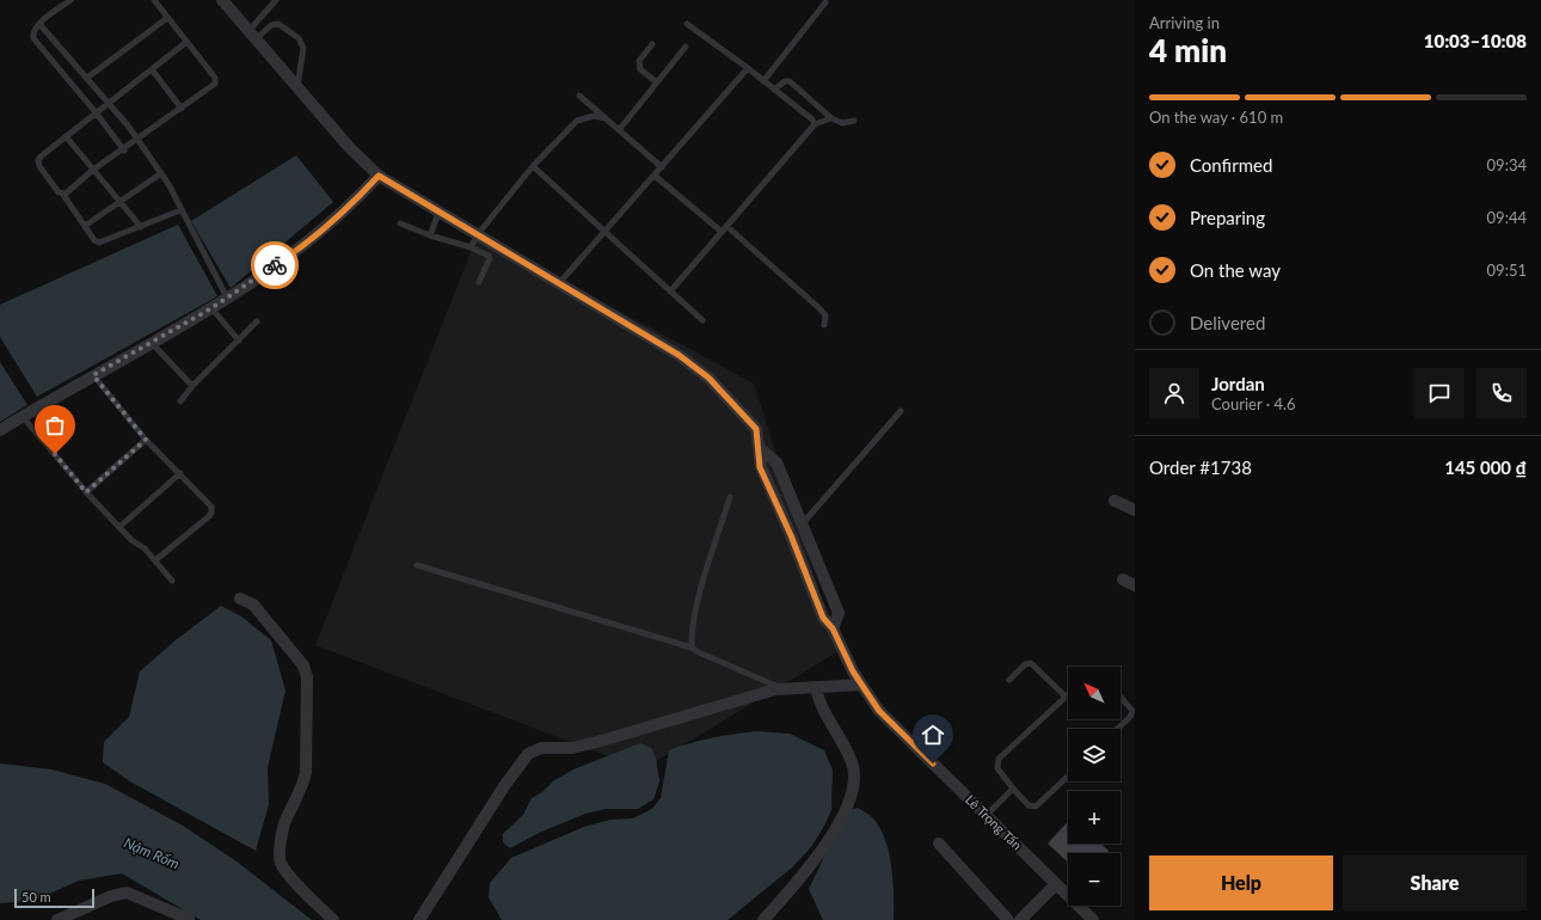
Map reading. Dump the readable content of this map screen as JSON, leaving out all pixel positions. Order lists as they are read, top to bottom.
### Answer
{
  "streets": {
    "street": ["Lê Trọng Tấn"]
  },
  "water": ["Nậm Rốm"],
  "scale_bar": "50 m",
  "north": "top left",
  "page": {
    "heading": ["4 min", "Arriving in", "10:03–10:08"],
    "panel": [
      "Jordan",
      "Courier · 4.6",
      "Order #1738",
      "145 000 ₫"
    ],
    "bar": "On the way · 610 m",
    "list": [
      ["Confirmed", "09:34"],
      ["Preparing", "09:44"],
      ["On the way", "09:51"],
      "Delivered"
    ],
    "map_buttons": ["+", "−"],
    "buttons": ["Help", "Share"],
    "scale": "50 m"
  }
}
